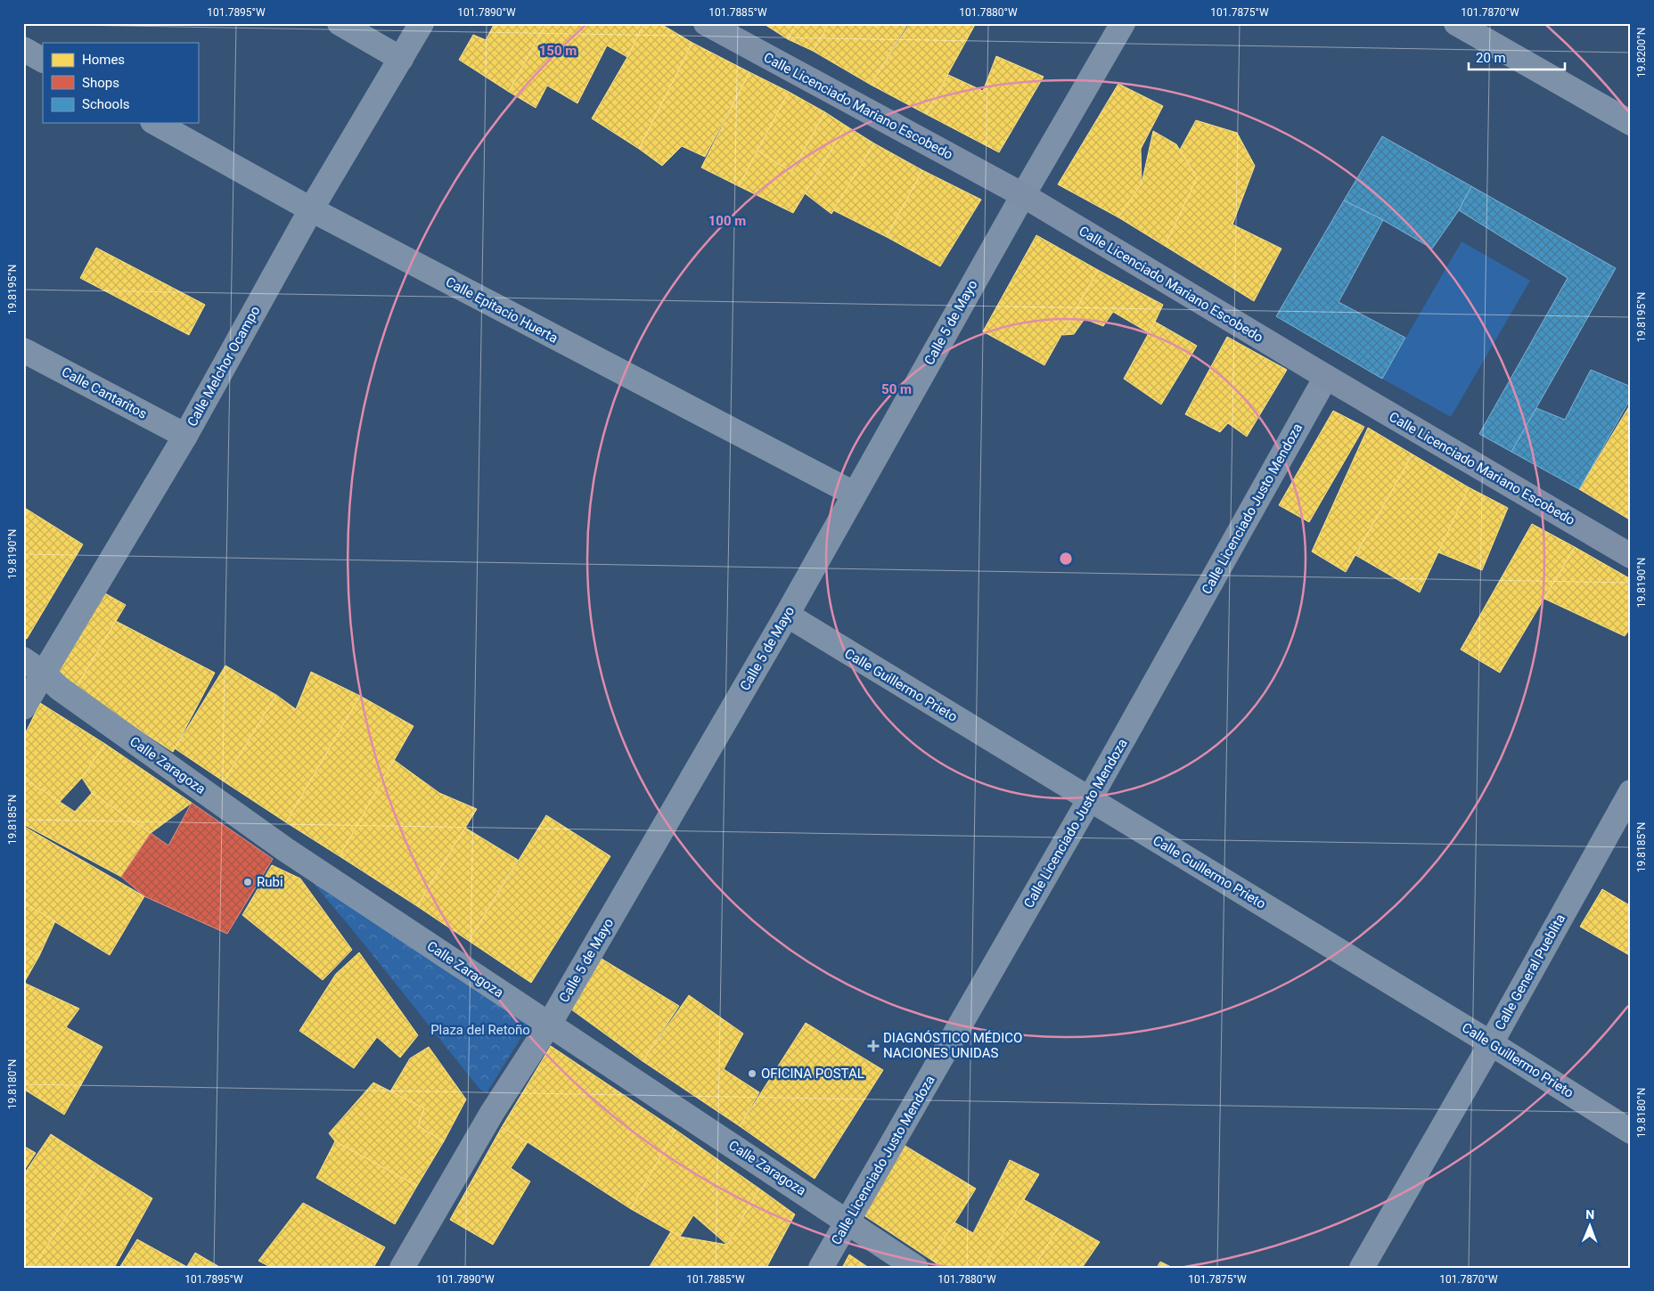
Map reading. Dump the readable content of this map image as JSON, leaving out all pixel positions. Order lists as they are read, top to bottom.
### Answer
{
  "streets": {
    "main road": ["Calle Licenciado Mariano Escobedo"],
    "street": [
      "Calle Epitacio Huerta",
      "Calle 5 de Mayo",
      "Calle Melchor Ocampo",
      "Calle Cantaritos",
      "Calle Licenciado Justo Mendoza",
      "Calle Guillermo Prieto",
      "Calle Zaragoza",
      "Calle General Pueblita"
    ]
  },
  "crossings": [
    ["Calle Licenciado Mariano Escobedo", "Calle 5 de Mayo"],
    ["Calle Licenciado Mariano Escobedo", "Calle Licenciado Justo Mendoza"],
    ["Calle Epitacio Huerta", "Calle 5 de Mayo"],
    ["Calle Epitacio Huerta", "Calle Melchor Ocampo"],
    ["Calle 5 de Mayo", "Calle Guillermo Prieto"],
    ["Calle 5 de Mayo", "Calle Zaragoza"],
    ["Calle Melchor Ocampo", "Calle Cantaritos"],
    ["Calle Melchor Ocampo", "Calle Zaragoza"],
    ["Calle Licenciado Justo Mendoza", "Calle Guillermo Prieto"],
    ["Calle Licenciado Justo Mendoza", "Calle Zaragoza"],
    ["Calle Guillermo Prieto", "Calle General Pueblita"]
  ],
  "parks": ["Plaza del Retoño"],
  "places": {
    "other": ["Rubi", "OFICINA POSTAL"],
    "health": ["DIAGNÓSTICO MÉDICO NACIONES UNIDAS"]
  },
  "legend": ["Homes", "Shops", "Schools"],
  "scale_bar": "20 m",
  "north": "top",
  "coordinates": [
    "101.7895°W",
    "101.7890°W",
    "101.7885°W",
    "101.7880°W",
    "101.7875°W",
    "101.7870°W",
    "19.8200°N",
    "19.8195°N",
    "19.8190°N",
    "19.8185°N",
    "19.8180°N"
  ],
  "rings": ["150 m", "100 m", "50 m"]
}
